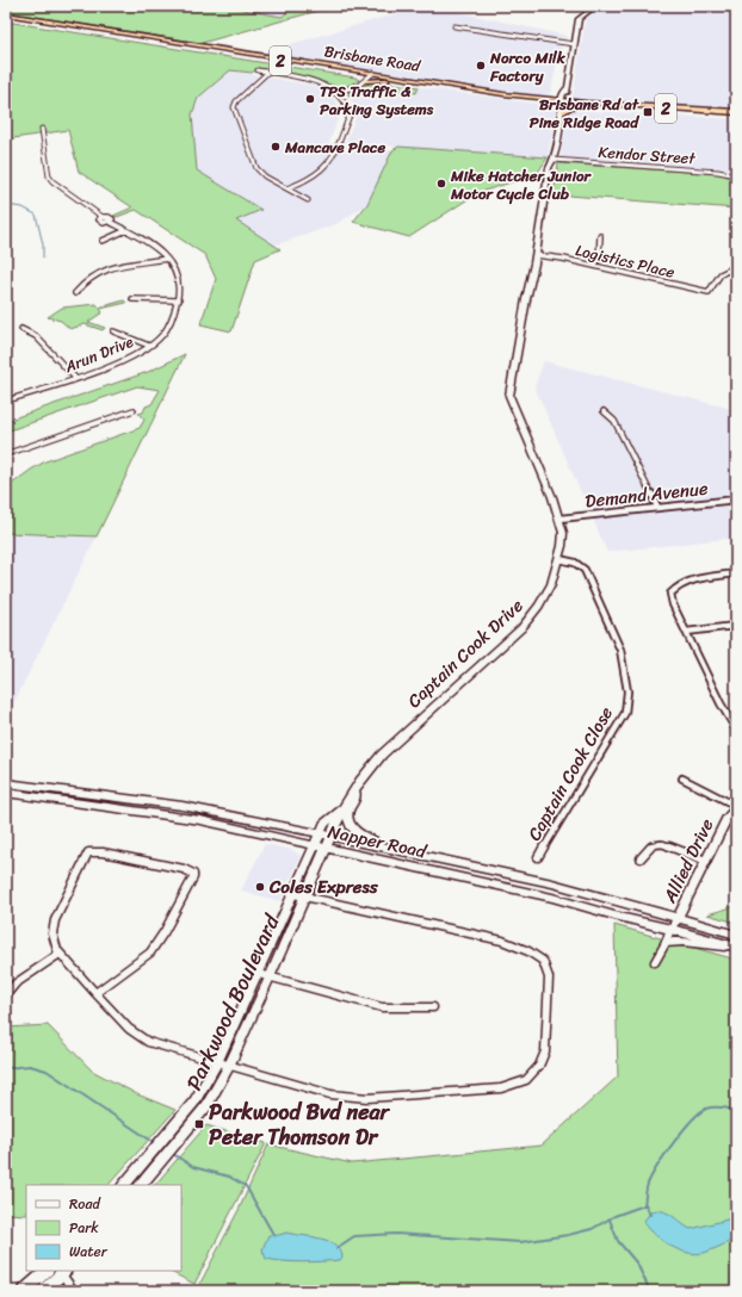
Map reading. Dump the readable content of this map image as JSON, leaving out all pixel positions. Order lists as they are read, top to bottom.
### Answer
{
  "streets": {
    "highway": ["Brisbane Road", "2"],
    "street": [
      "Kendor Street",
      "Logistics Place",
      "Arun Drive",
      "Demand Avenue",
      "Captain Cook Drive",
      "Captain Cook Close",
      "Napper Road",
      "Allied Drive",
      "Parkwood Boulevard"
    ]
  },
  "crossings": [
    ["Brisbane Road", "Captain Cook Drive"],
    ["Kendor Street", "Captain Cook Drive"],
    ["Logistics Place", "Captain Cook Drive"],
    ["Demand Avenue", "Captain Cook Drive"],
    ["Captain Cook Drive", "Captain Cook Close"],
    ["Captain Cook Drive", "Parkwood Boulevard"],
    ["Napper Road", "Allied Drive"],
    ["Napper Road", "Parkwood Boulevard"]
  ],
  "places": {
    "other": [
      "Norco Milk Factory",
      "TPS Traffic & Parking Systems",
      "Mancave Place",
      "Mike Hatcher Junior Motor Cycle Club",
      "Coles Express"
    ],
    "transit": ["Brisbane Rd at Pine Ridge Road", "Parkwood Bvd near Peter Thomson Dr"]
  },
  "legend": ["Road", "Park", "Water"]
}
